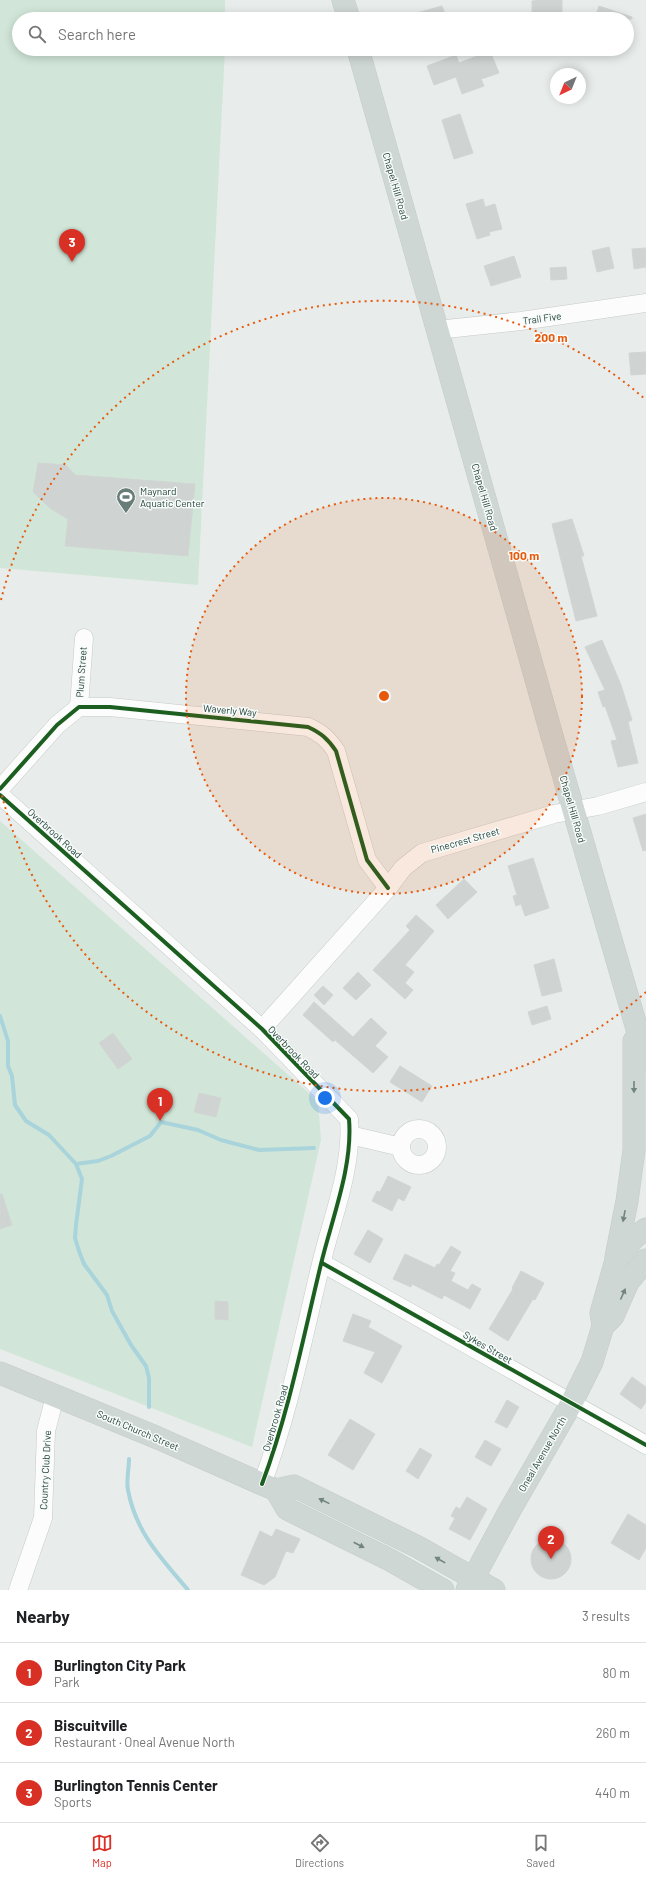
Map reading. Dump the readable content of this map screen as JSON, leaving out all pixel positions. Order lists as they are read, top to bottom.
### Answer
{
  "streets": {
    "main road": ["Chapel Hill Road", "South Church Street", "Oneal Avenue North"],
    "street": [
      "Trail Five",
      "Plum Street",
      "Waverly Way",
      "Overbrook Road",
      "Pinecrest Street",
      "Sykes Street",
      "Country Club Drive"
    ]
  },
  "crossings": [
    ["Chapel Hill Road", "Trail Five"],
    ["Chapel Hill Road", "Pinecrest Street"],
    ["Plum Street", "Waverly Way"],
    ["Waverly Way", "Pinecrest Street"],
    ["Overbrook Road", "Pinecrest Street"],
    ["Overbrook Road", "Sykes Street"],
    ["Overbrook Road", "South Church Street"],
    ["Sykes Street", "Oneal Avenue North"],
    ["South Church Street", "Country Club Drive"]
  ],
  "places": {
    "sports": ["Maynard Aquatic Center"]
  },
  "north": "bottom left",
  "page": {
    "search": "Search here",
    "pins": ["3", "1", "2"],
    "heading": ["Nearby", "3 results"],
    "list": [
      {
        "mark": "1",
        "name": "Burlington City Park",
        "note": "Park",
        "value": "80 m"
      },
      {
        "mark": "2",
        "name": "Biscuitville",
        "note": "Restaurant · Oneal Avenue North",
        "value": "260 m"
      },
      {
        "mark": "3",
        "name": "Burlington Tennis Center",
        "note": "Sports",
        "value": "440 m"
      }
    ],
    "nav": ["Map", "Directions", "Saved"]
  },
  "rings": ["200 m", "100 m"]
}
